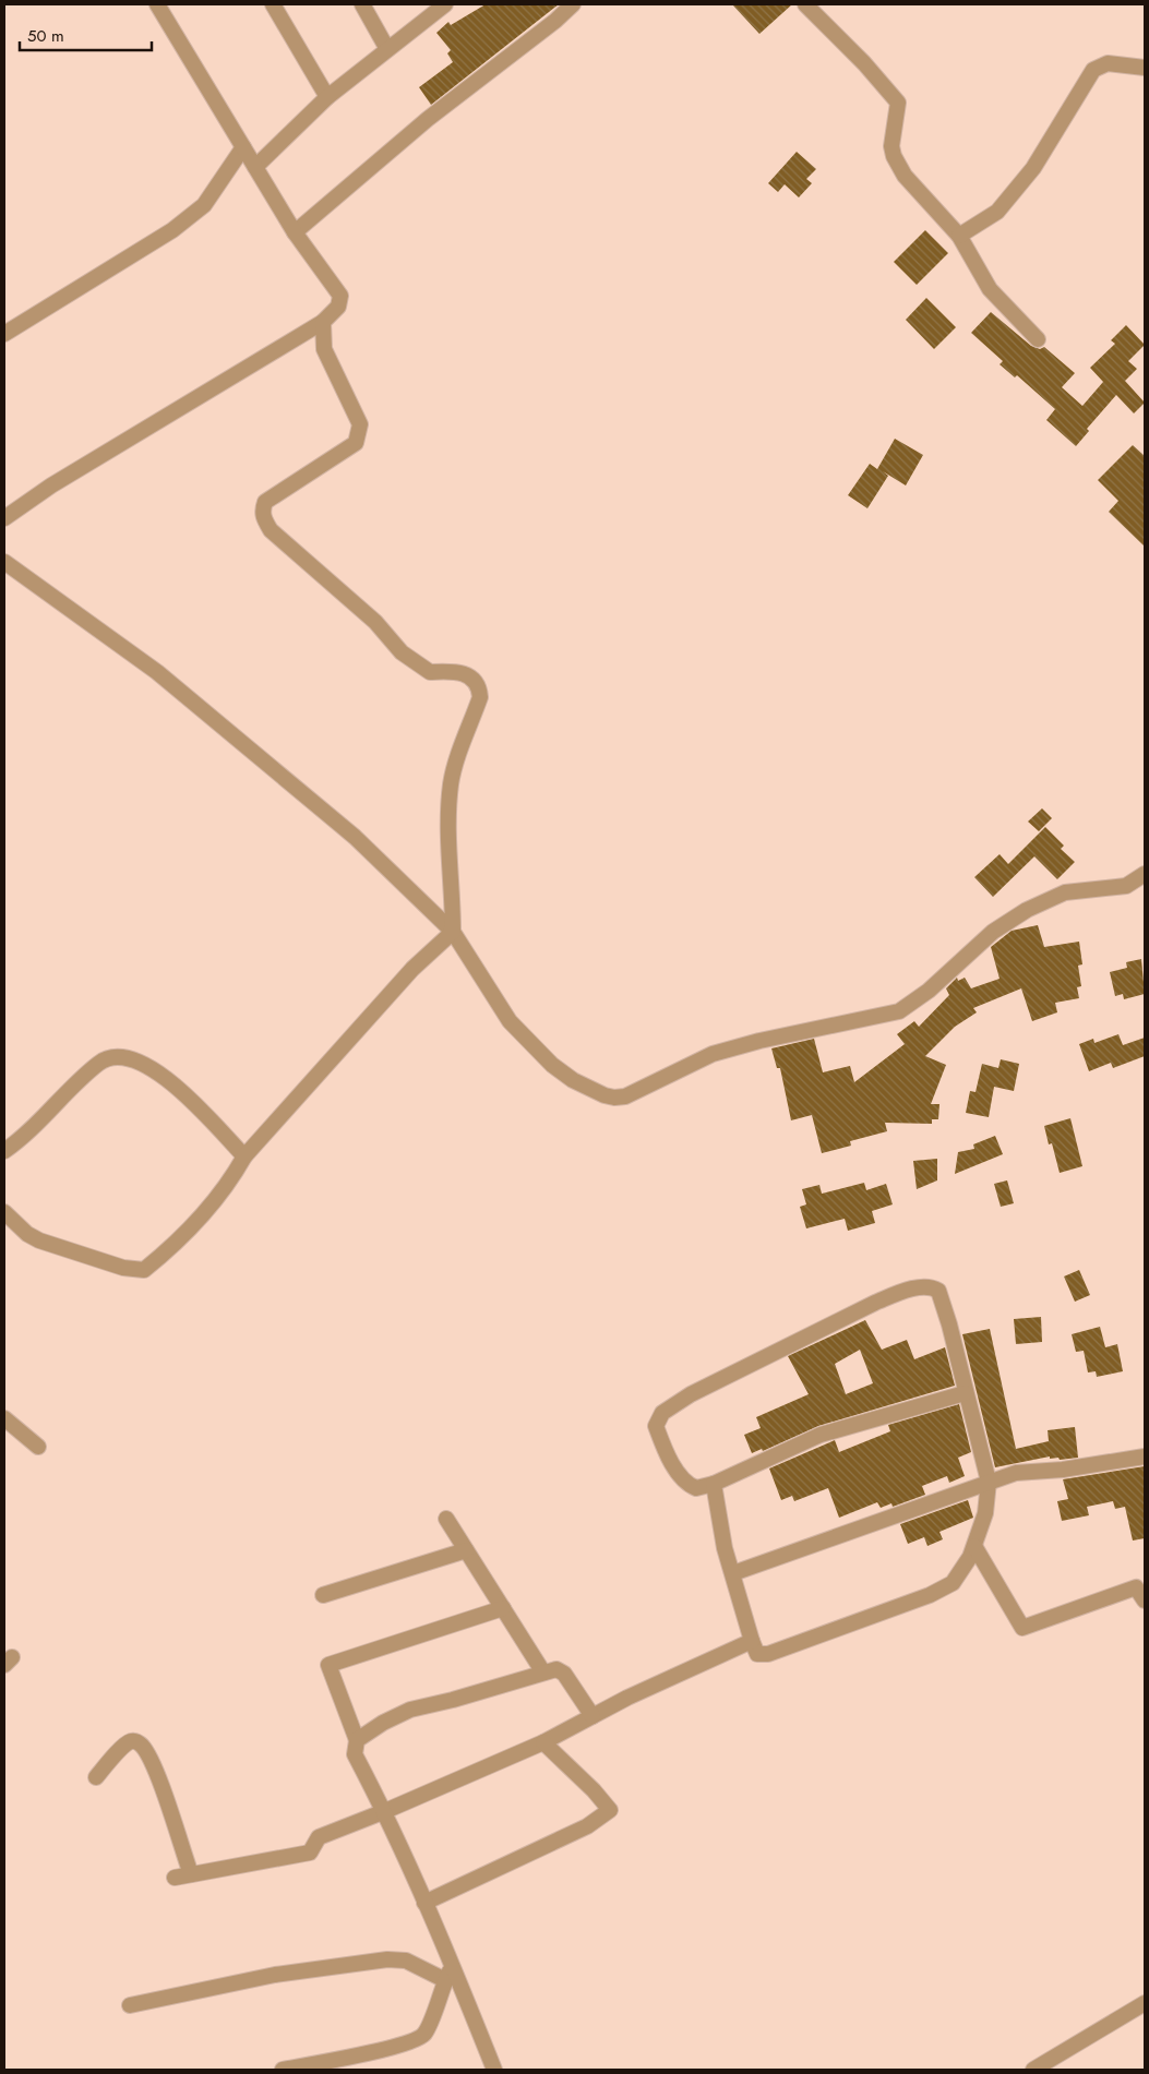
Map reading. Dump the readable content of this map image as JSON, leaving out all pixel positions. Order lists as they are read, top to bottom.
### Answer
{
  "scale_bar": "50 m"
}
